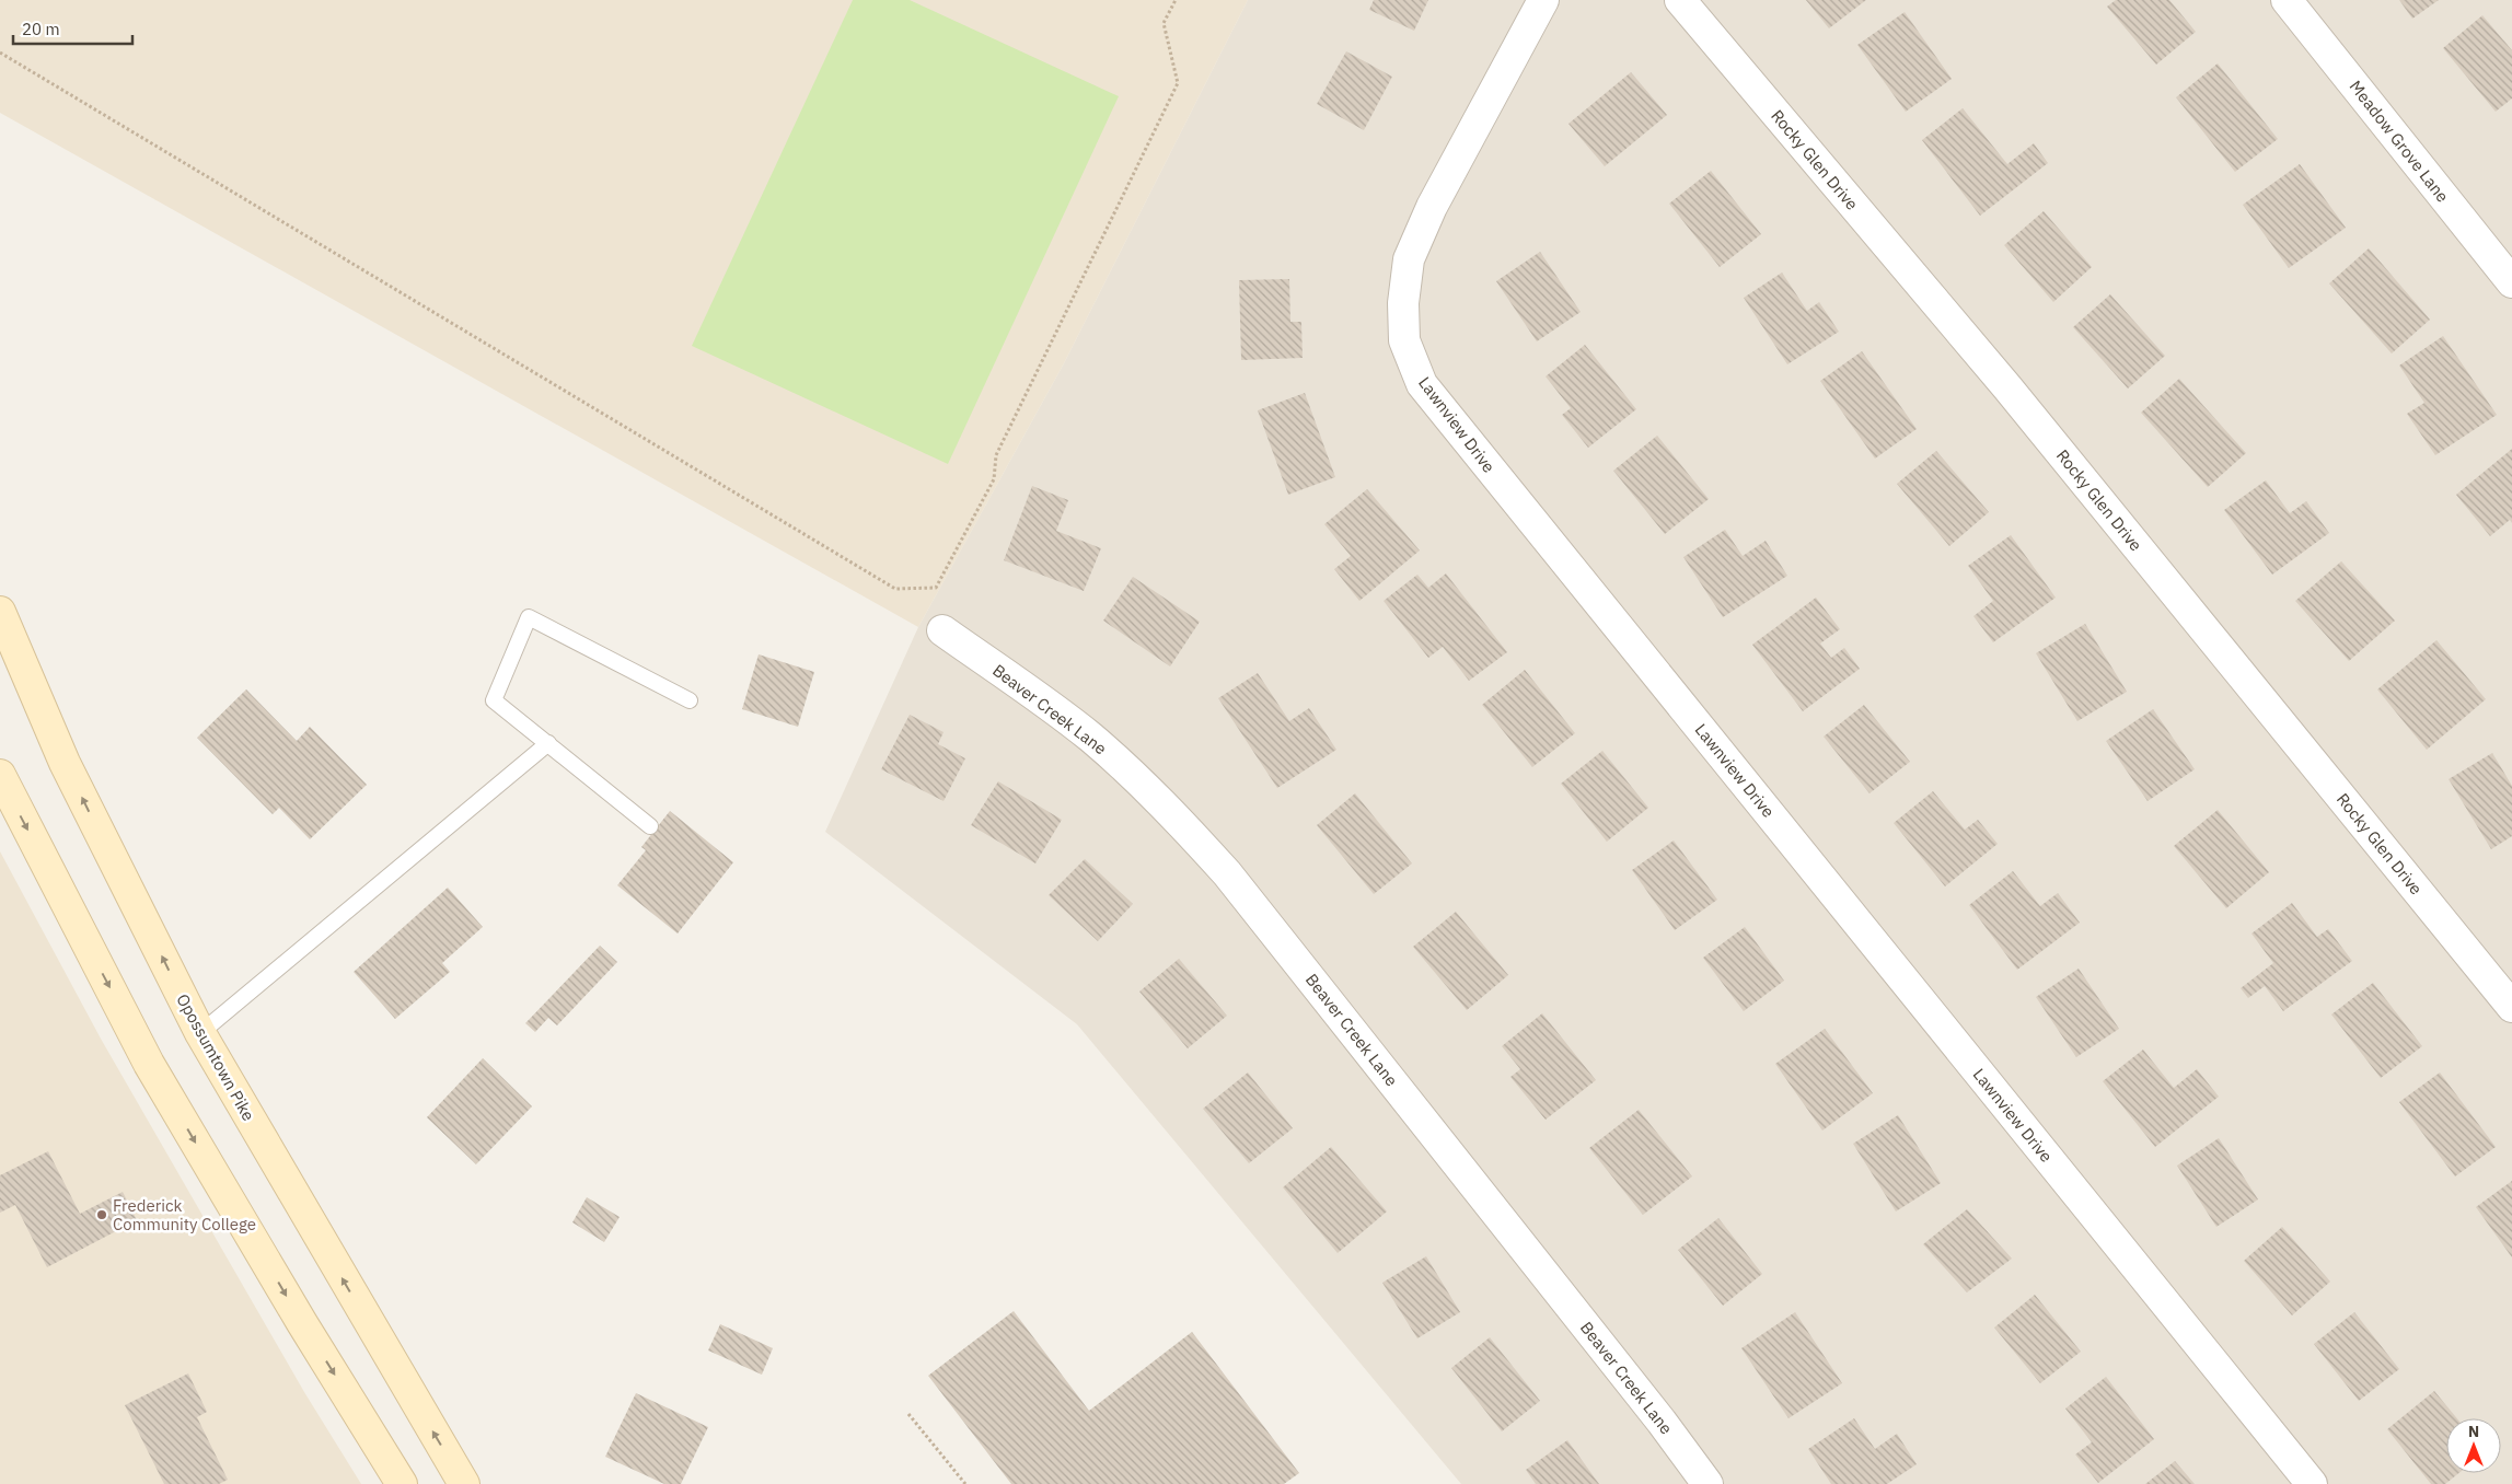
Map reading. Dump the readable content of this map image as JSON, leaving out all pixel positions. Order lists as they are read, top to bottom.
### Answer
{
  "streets": {
    "main road": ["Opossumtown Pike"],
    "street": [
      "Meadow Grove Lane",
      "Rocky Glen Drive",
      "Lawnview Drive",
      "Beaver Creek Lane"
    ]
  },
  "places": ["Frederick Community College"],
  "scale_bar": "20 m",
  "north": "top"
}
